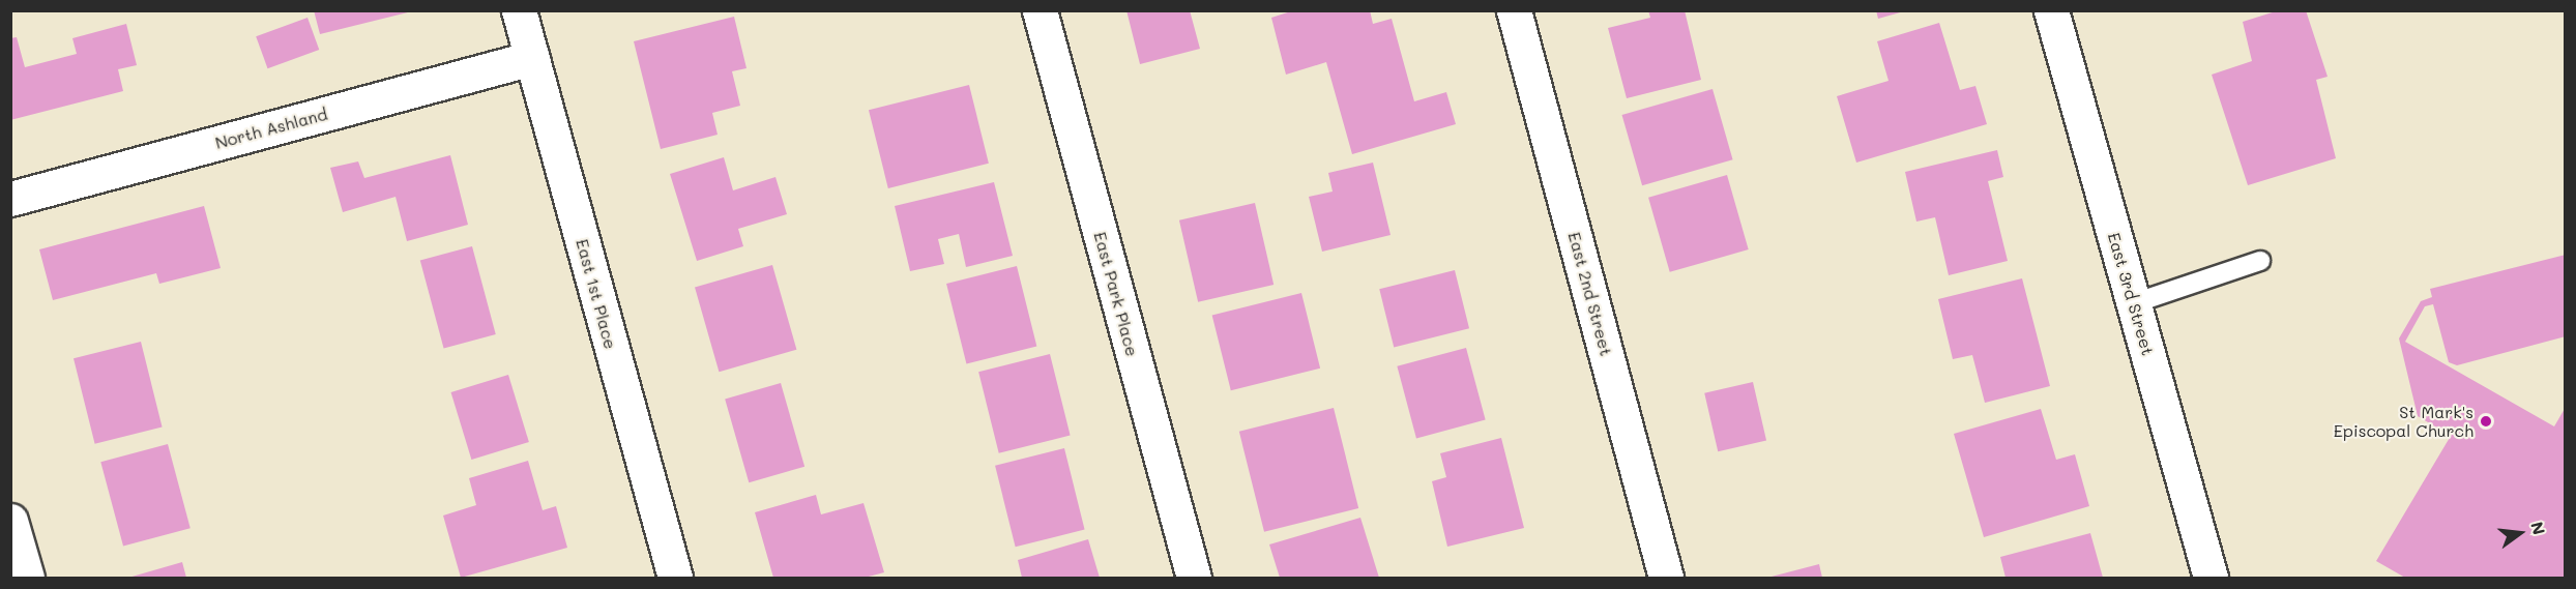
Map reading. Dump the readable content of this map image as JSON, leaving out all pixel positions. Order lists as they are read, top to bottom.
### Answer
{
  "streets": {
    "street": [
      "North Ashland",
      "East 1st Place",
      "East Park Place",
      "East 2nd Street",
      "East 3rd Street"
    ]
  },
  "crossings": [
    ["North Ashland", "East 1st Place"]
  ],
  "places": ["St Mark's Episcopal Church"],
  "north": "right"
}
